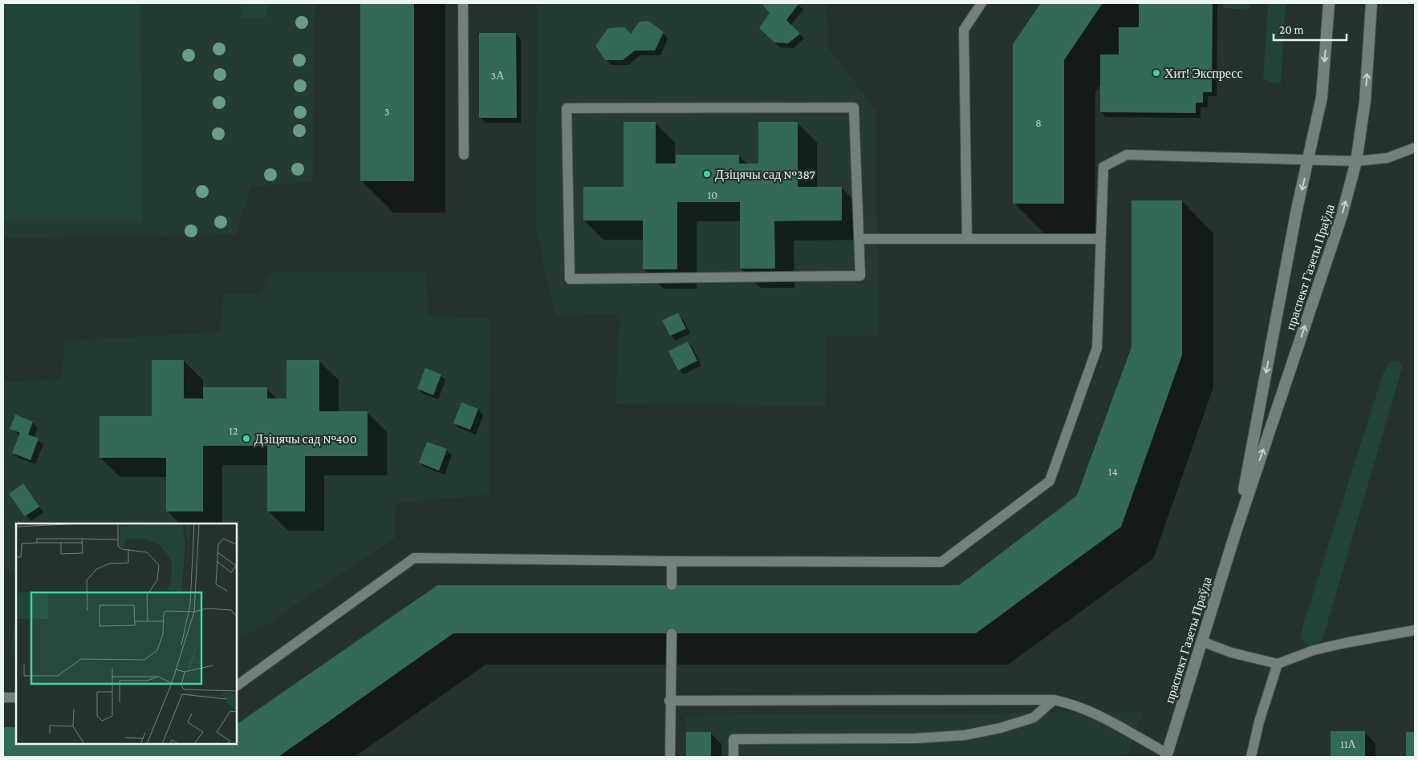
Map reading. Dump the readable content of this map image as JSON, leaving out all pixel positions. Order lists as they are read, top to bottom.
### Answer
{
  "streets": {
    "street": ["праспект Газеты Праўда"]
  },
  "places": ["Хит! Экспресс", "Дзіцячы сад №387", "Дзіцячы сад №400"],
  "house_numbers": [
    "3А",
    "3",
    "8",
    "10",
    "12",
    "14",
    "11А"
  ],
  "scale_bar": "20 m"
}
